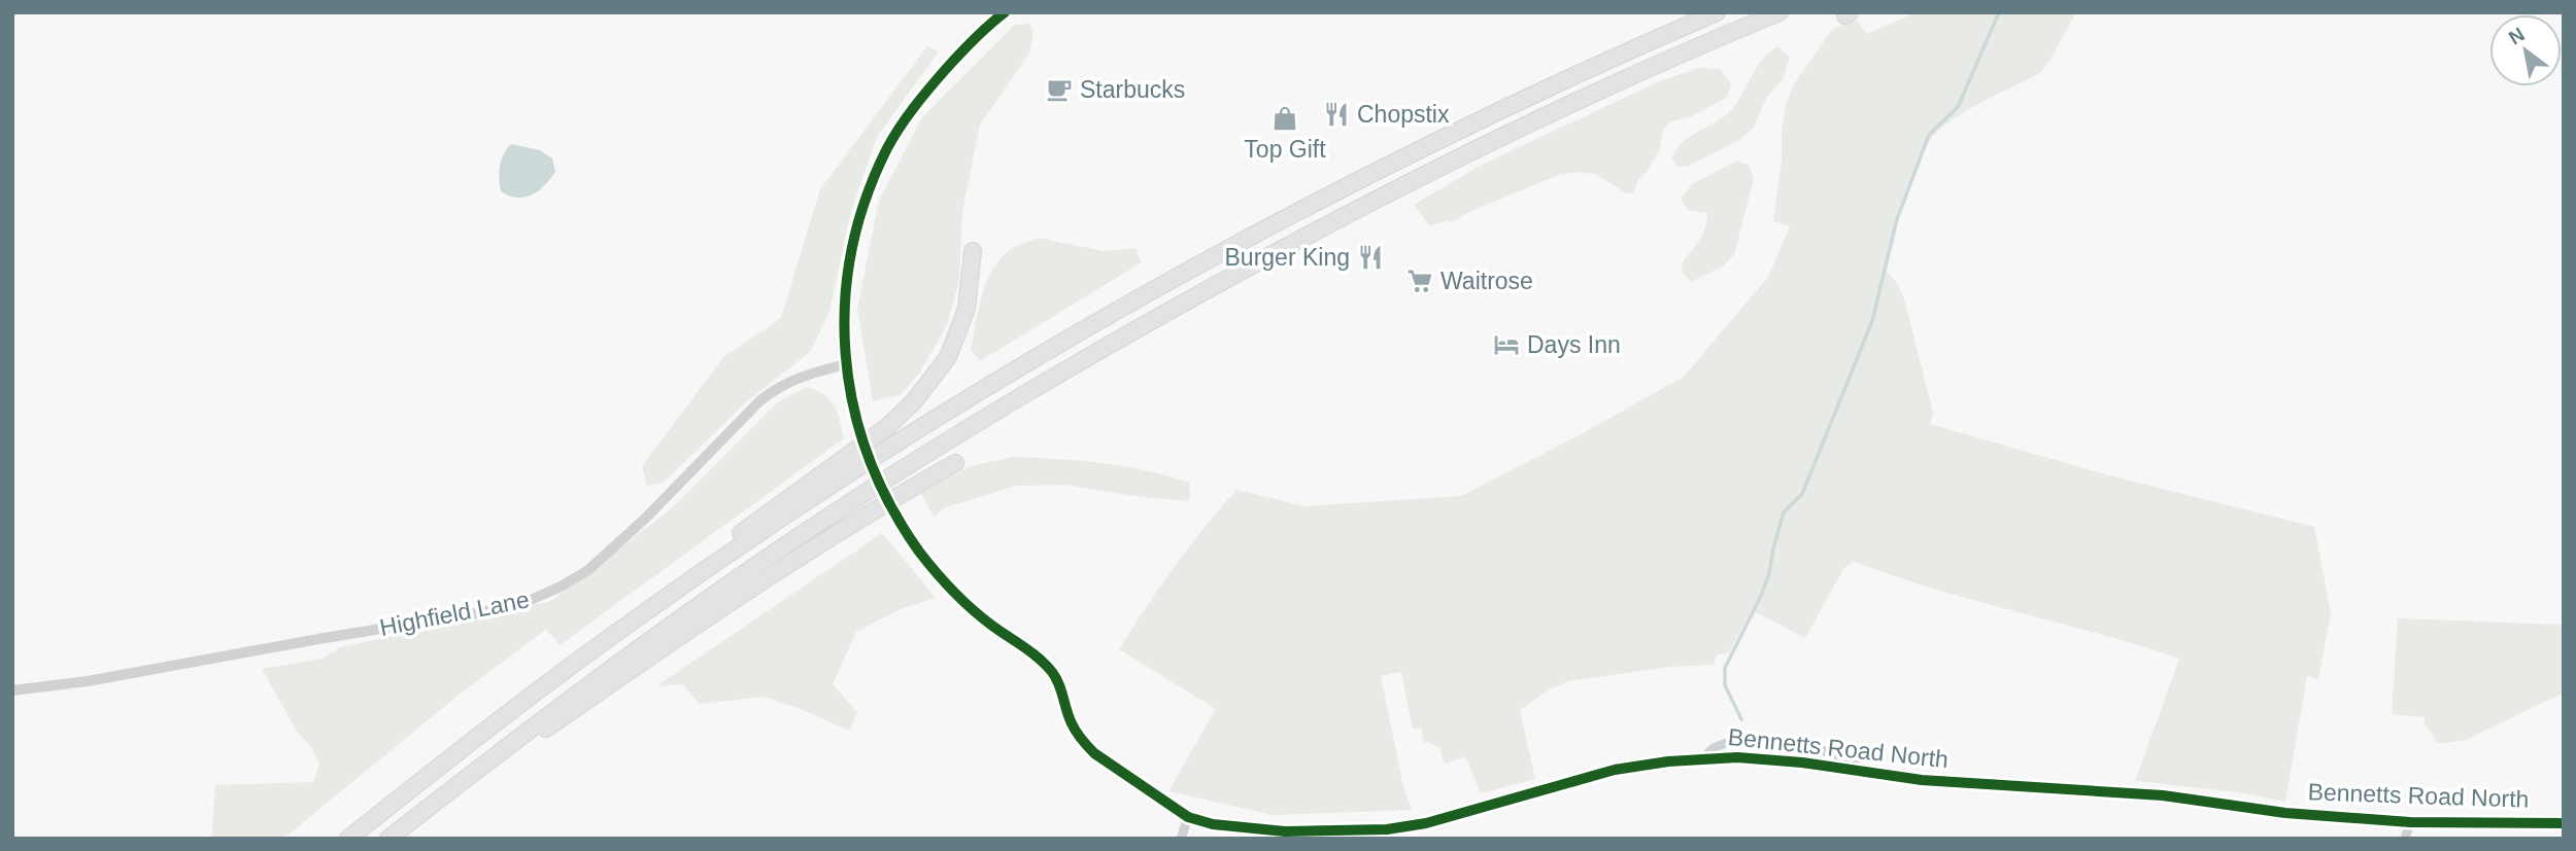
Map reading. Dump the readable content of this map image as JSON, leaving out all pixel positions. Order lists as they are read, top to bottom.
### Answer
{
  "streets": {
    "street": ["Highfield Lane", "Bennetts Road North"]
  },
  "crossings": [
    ["Highfield Lane", "Bennetts Road North"]
  ],
  "places": {
    "cafe": ["Starbucks"],
    "restaurant": ["Chopstix", "Burger King"],
    "shop": ["Top Gift"],
    "supermarket": ["Waitrose"],
    "hotel": ["Days Inn"]
  },
  "north": "top left"
}
